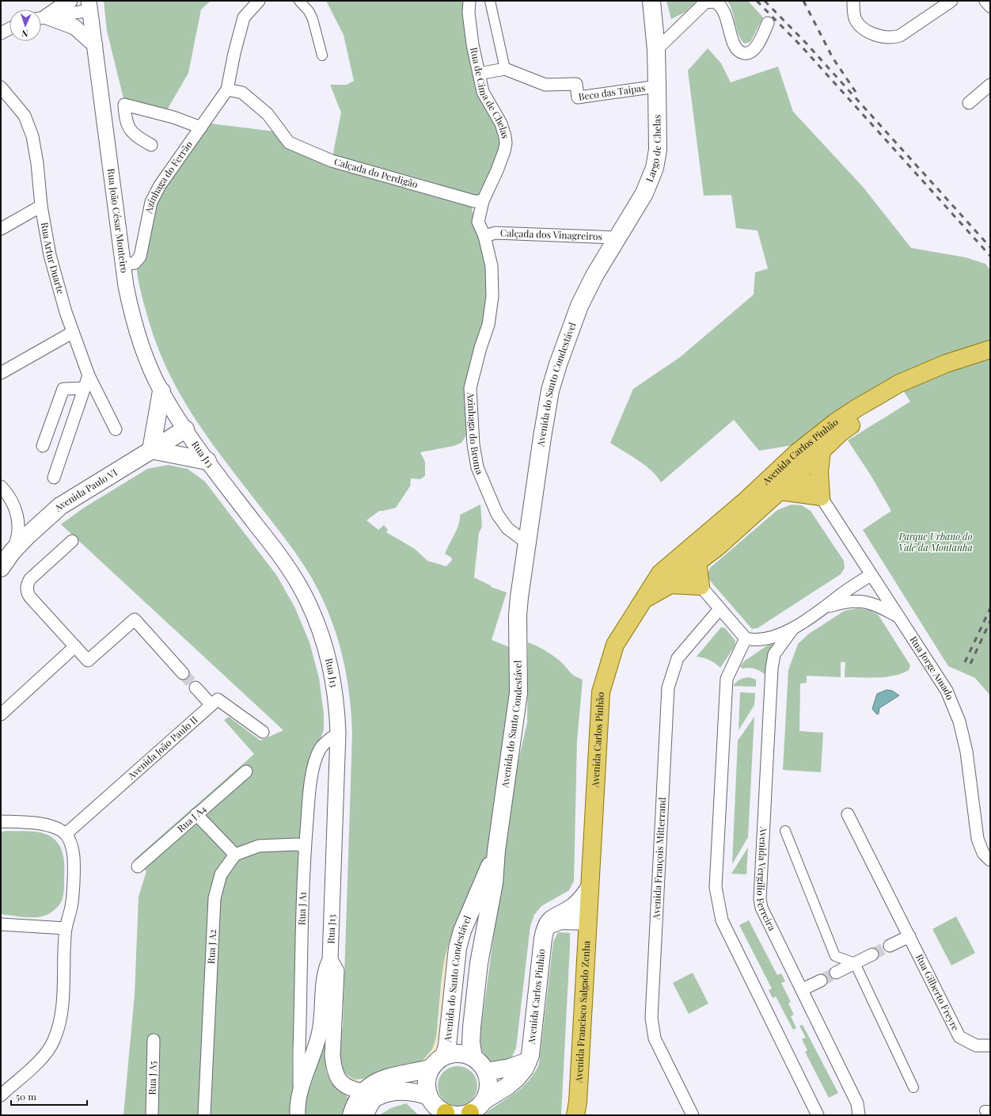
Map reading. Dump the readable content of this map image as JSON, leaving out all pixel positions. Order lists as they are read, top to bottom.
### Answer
{
  "streets": {
    "main road": [
      "Largo de Chelas",
      "Avenida do Santo Condestável",
      "Avenida Carlos Pinhão",
      "Avenida Paulo VI",
      "Avenida Francisco Salgado Zenha"
    ],
    "street": [
      "Beco das Taipas",
      "Rua de Cima de Chelas",
      "Calçada do Perdigão",
      "Azinhaga do Ferrão",
      "Rua João César Monteiro",
      "Calçada dos Vinagreiros",
      "Rua Artur Duarte",
      "Azinhaga do Broma",
      "Rua J13",
      "Rua Jorge Amado",
      "Avenida João Paulo II",
      "Rua J A4",
      "Avenida François Mitterrand",
      "Avenida Vergílio Ferreira",
      "Rua J A1",
      "Rua J A2",
      "Rua Gilberto Freyre",
      "Rua J A5"
    ]
  },
  "crossings": [
    ["Beco das Taipas", "Rua de Cima de Chelas"],
    ["Beco das Taipas", "Largo de Chelas"],
    ["Rua de Cima de Chelas", "Calçada do Perdigão"],
    ["Rua de Cima de Chelas", "Calçada dos Vinagreiros"],
    ["Rua de Cima de Chelas", "Azinhaga do Broma"],
    ["Largo de Chelas", "Calçada dos Vinagreiros"],
    ["Largo de Chelas", "Avenida do Santo Condestável"],
    ["Calçada do Perdigão", "Azinhaga do Ferrão"],
    ["Azinhaga do Ferrão", "Rua João César Monteiro"],
    ["Rua João César Monteiro", "Rua J13"],
    ["Rua João César Monteiro", "Avenida Paulo VI"],
    ["Calçada dos Vinagreiros", "Avenida do Santo Condestável"],
    ["Calçada dos Vinagreiros", "Azinhaga do Broma"],
    ["Avenida do Santo Condestável", "Azinhaga do Broma"],
    ["Avenida do Santo Condestável", "Avenida Carlos Pinhão"],
    ["Avenida Carlos Pinhão", "Avenida Francisco Salgado Zenha"],
    ["Rua J13", "Avenida Paulo VI"],
    ["Rua J13", "Rua J A1"],
    ["Rua Jorge Amado", "Avenida Vergílio Ferreira"]
  ],
  "parks": ["Parque Urbano do Vale da Montanha"],
  "scale_bar": "50 m",
  "north": "bottom"
}
